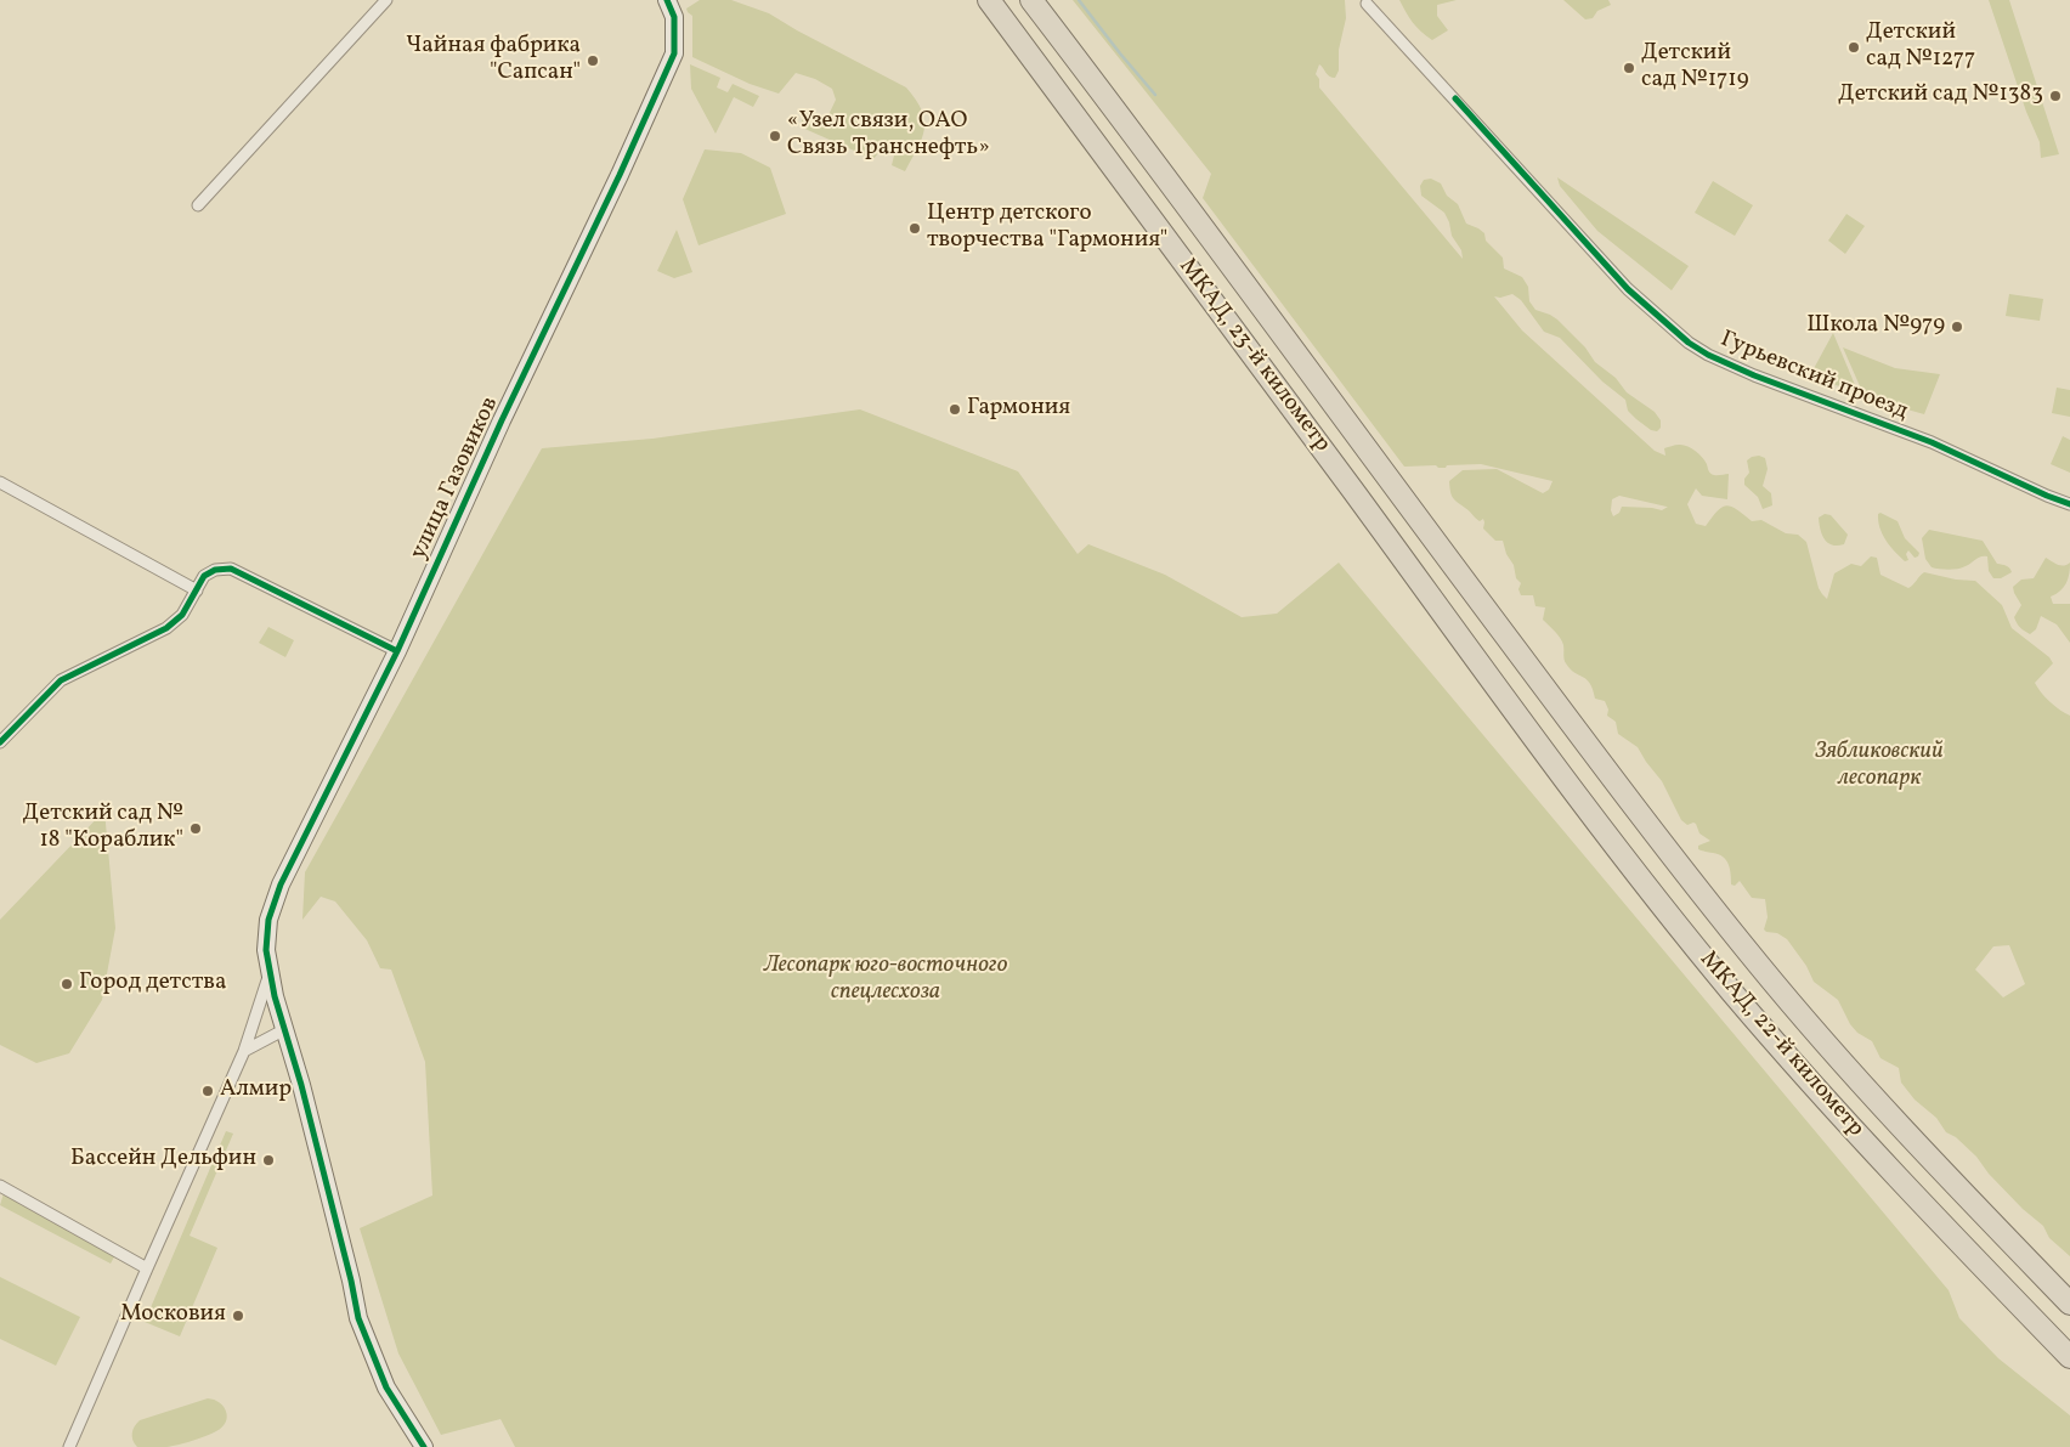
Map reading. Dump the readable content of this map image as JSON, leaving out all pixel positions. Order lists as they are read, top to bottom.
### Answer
{
  "streets": {
    "highway": ["МКАД, 23-й километр", "МКАД, 22-й километр"],
    "street": ["Гурьевский проезд", "улица Газовиков"]
  },
  "crossings": [
    ["МКАД, 23-й километр", "МКАД, 22-й километр"]
  ],
  "parks": ["Зябликовский лесопарк", "Лесопарк юго-восточного спецлесхоза"],
  "places": [
    "Детский сад №1277",
    "Чайная фабрика \"Сапсан\"",
    "Детский сад №1719",
    "Детский сад №1383",
    "«Узел связи, ОАО Связь Транснефть»",
    "Центр детского творчества \"Гармония\"",
    "Школа №979",
    "Гармония",
    "Детский сад № 18 \"Кораблик\"",
    "Город детства",
    "Алмир",
    "Бассейн Дельфин",
    "Московия"
  ]
}
